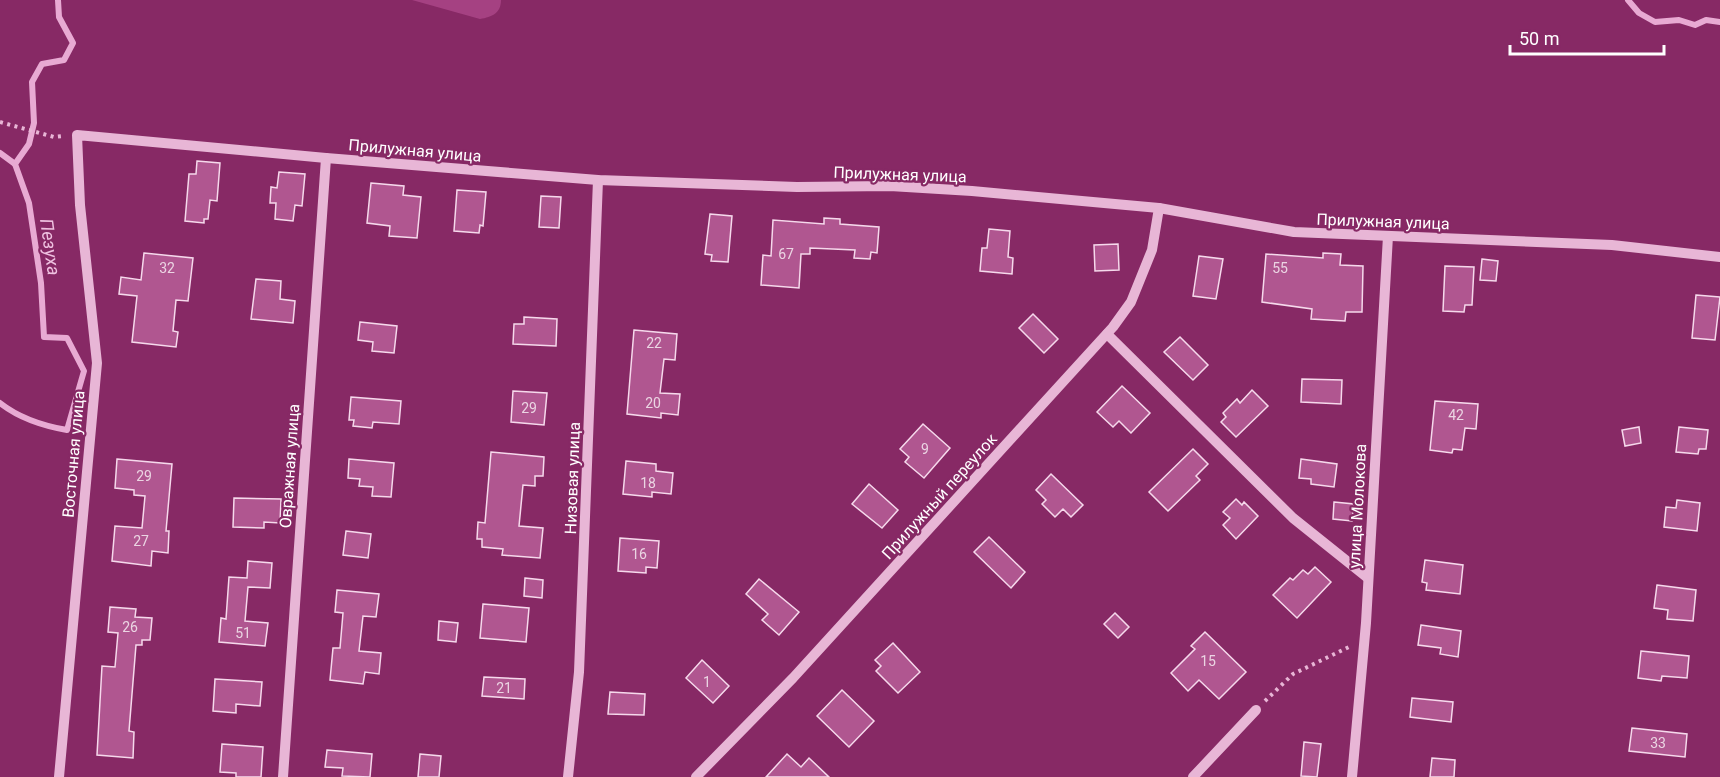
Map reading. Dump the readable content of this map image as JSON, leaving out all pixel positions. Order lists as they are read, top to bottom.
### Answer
{
  "streets": {
    "street": [
      "Прилужная улица",
      "Восточная улица",
      "Овражная улица",
      "Низовая улица",
      "Прилужный переулок",
      "улица Молокова"
    ]
  },
  "crossings": [
    ["Прилужная улица", "Восточная улица"],
    ["Прилужная улица", "Овражная улица"],
    ["Прилужная улица", "Низовая улица"],
    ["Прилужная улица", "Прилужный переулок"],
    ["Прилужная улица", "улица Молокова"]
  ],
  "water": ["Пезуха"],
  "house_numbers": [
    "67",
    "32",
    "55",
    "22",
    "20",
    "29",
    "42",
    "9",
    "29",
    "18",
    "27",
    "16",
    "26",
    "51",
    "15",
    "1",
    "21",
    "33"
  ],
  "scale_bar": "50 m"
}
